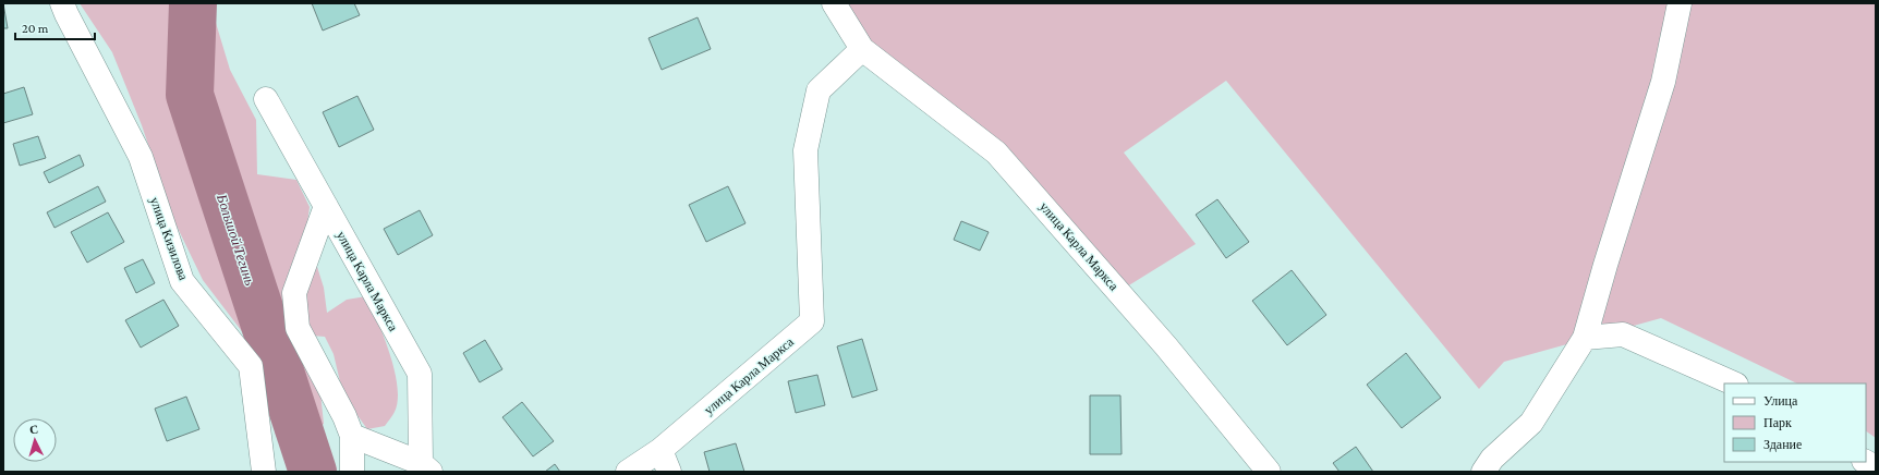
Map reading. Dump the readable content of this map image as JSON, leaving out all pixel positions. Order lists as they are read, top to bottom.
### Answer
{
  "streets": {
    "street": ["улица Кизилова", "улица Карла Маркса"]
  },
  "water": ["Большой Тегинь"],
  "legend": ["Улица", "Парк", "Здание"],
  "scale_bar": "20 m",
  "north": "top"
}
